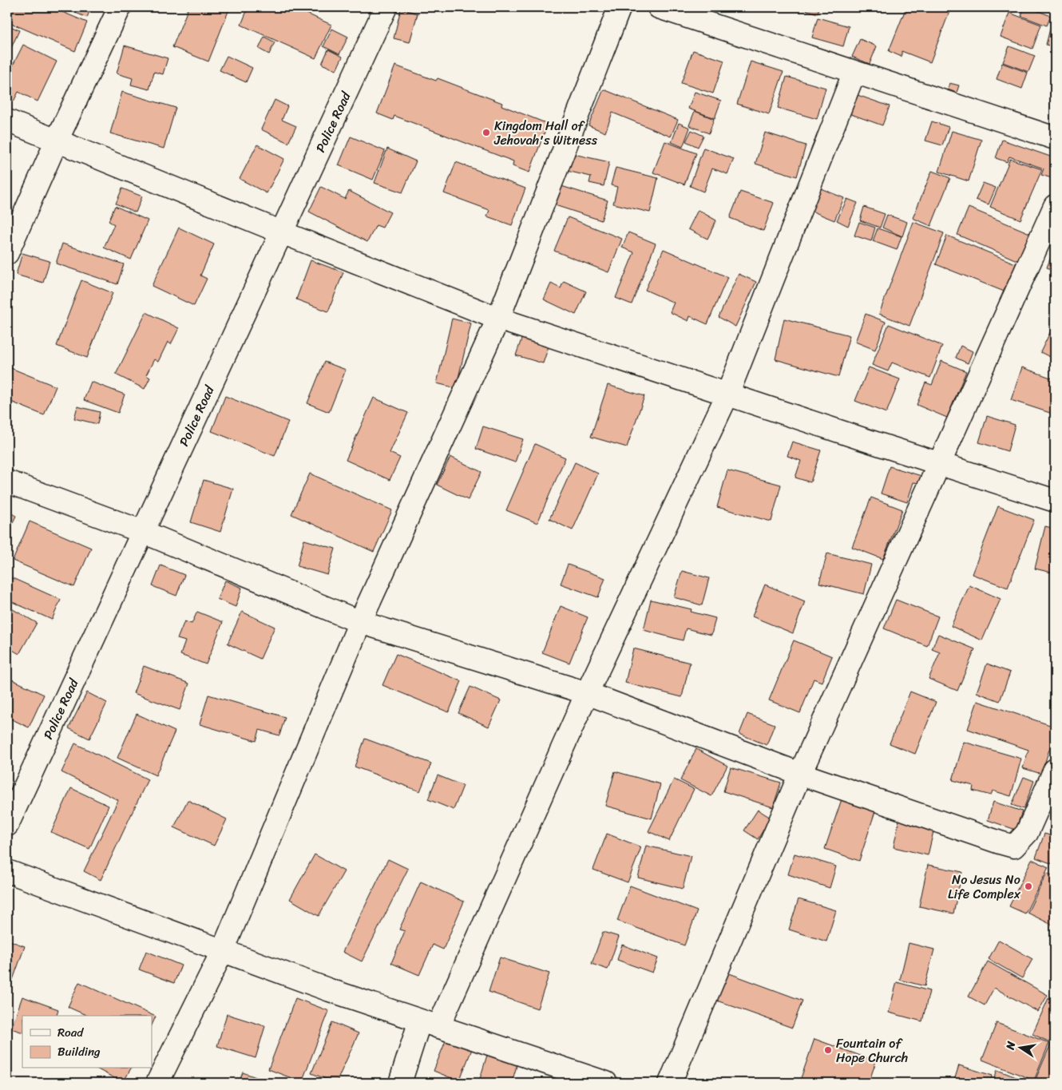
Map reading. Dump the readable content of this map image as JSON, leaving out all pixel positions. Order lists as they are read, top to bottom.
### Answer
{
  "streets": {
    "street": ["Police Road"]
  },
  "places": ["Kingdom Hall of Jehovah's Witness", "No Jesus No Life Complex", "Fountain of Hope Church"],
  "legend": ["Road", "Building"],
  "north": "left"
}
